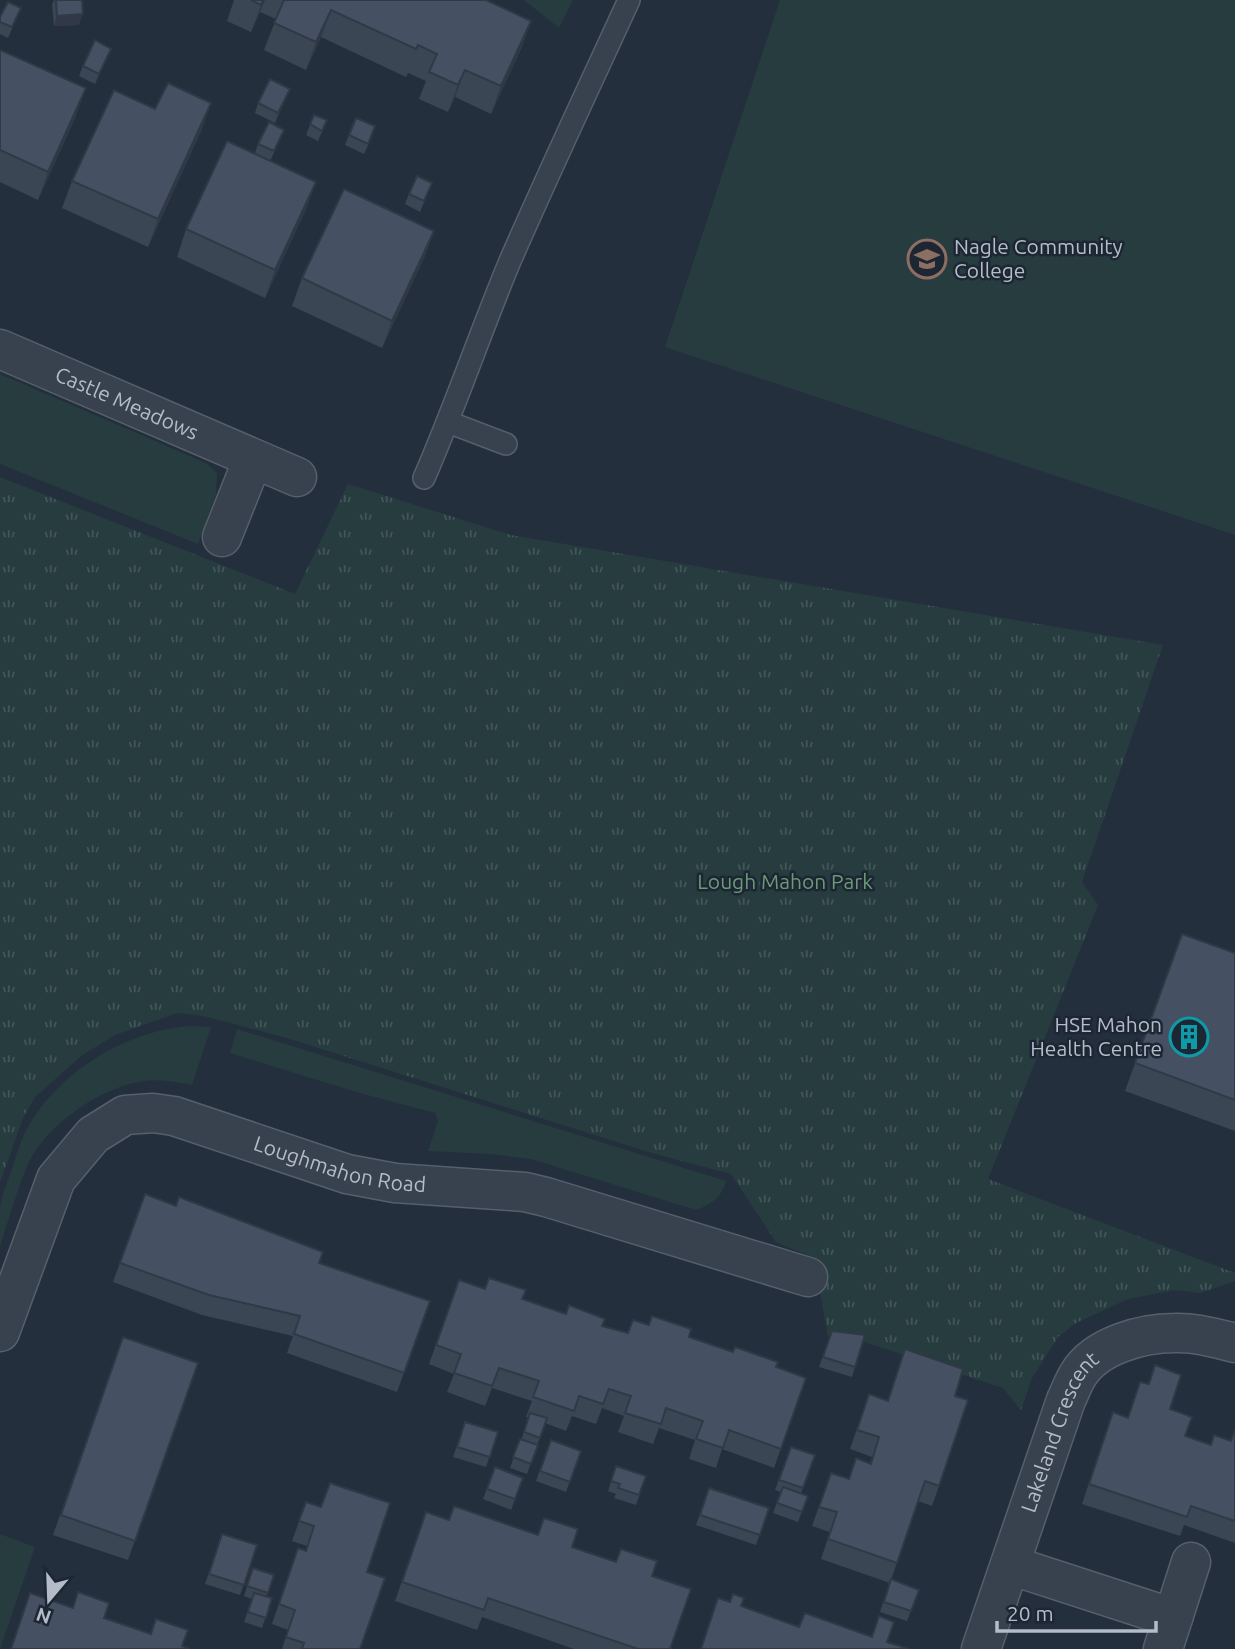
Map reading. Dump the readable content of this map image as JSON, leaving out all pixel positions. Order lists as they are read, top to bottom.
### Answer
{
  "streets": {
    "street": ["Castle Meadows", "Loughmahon Road", "Lakeland Crescent"]
  },
  "parks": ["Lough Mahon Park"],
  "places": {
    "school or university": ["Nagle Community College"],
    "building": ["HSE Mahon Health Centre"]
  },
  "scale_bar": "20 m",
  "north": "bottom"
}
